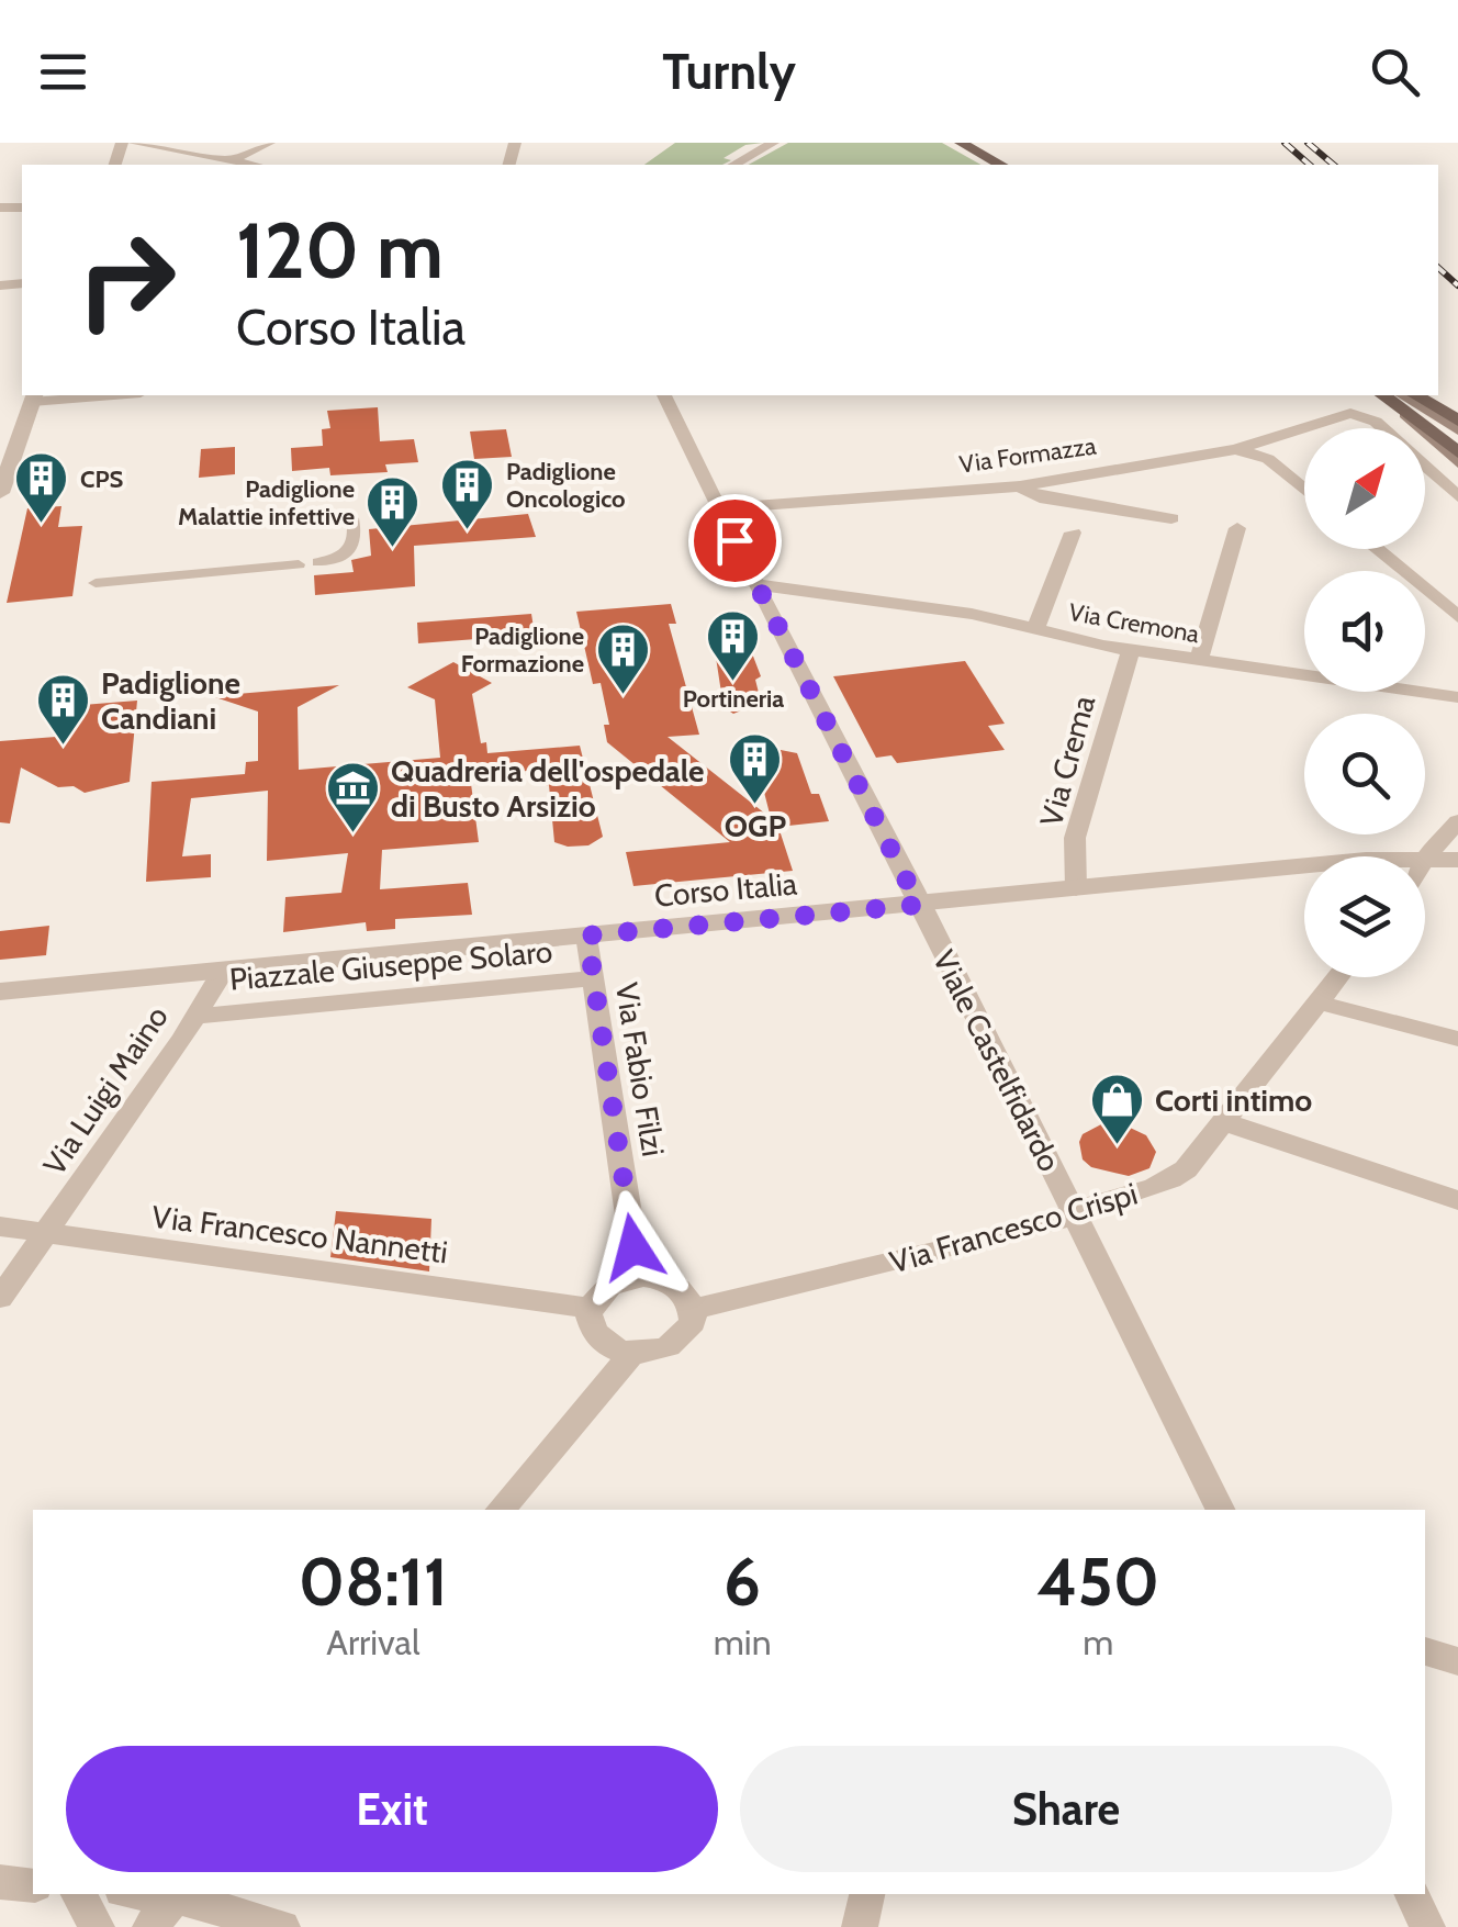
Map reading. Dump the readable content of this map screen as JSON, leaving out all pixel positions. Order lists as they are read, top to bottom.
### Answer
{
  "streets": {
    "street": [
      "Via Formazza",
      "Via Cremona",
      "Via Crema",
      "Corso Italia",
      "Piazzale Giuseppe Solaro",
      "Viale Castelfidardo",
      "Via Fabio Filzi",
      "Via Luigi Maino",
      "Via Francesco Crispi",
      "Via Francesco Nannetti"
    ]
  },
  "crossings": [
    ["Via Formazza", "Viale Castelfidardo"],
    ["Via Cremona", "Via Crema"],
    ["Via Cremona", "Viale Castelfidardo"],
    ["Via Crema", "Corso Italia"],
    ["Corso Italia", "Viale Castelfidardo"],
    ["Corso Italia", "Via Fabio Filzi"],
    ["Corso Italia", "Via Luigi Maino"],
    ["Piazzale Giuseppe Solaro", "Via Fabio Filzi"],
    ["Piazzale Giuseppe Solaro", "Via Luigi Maino"],
    ["Viale Castelfidardo", "Via Francesco Crispi"],
    ["Via Fabio Filzi", "Via Francesco Crispi"],
    ["Via Fabio Filzi", "Via Francesco Nannetti"],
    ["Via Luigi Maino", "Via Francesco Nannetti"],
    ["Via Francesco Crispi", "Via Francesco Nannetti"]
  ],
  "places": {
    "building": [
      "CPS",
      "Padiglione Oncologico",
      "Padiglione Malattie infettive",
      "Portineria",
      "Padiglione Formazione",
      "Padiglione Candiani",
      "OGP"
    ],
    "museum": ["Quadreria dell'ospedale di Busto Arsizio"],
    "shop": ["Corti intimo"]
  },
  "north": "top right",
  "page": {
    "header": "Turnly",
    "turn": ["120 m", "Corso Italia"],
    "eta": [
      "08:11",
      "Arrival",
      "6",
      "min",
      "450",
      "m"
    ],
    "buttons": ["Exit", "Share"]
  }
}
